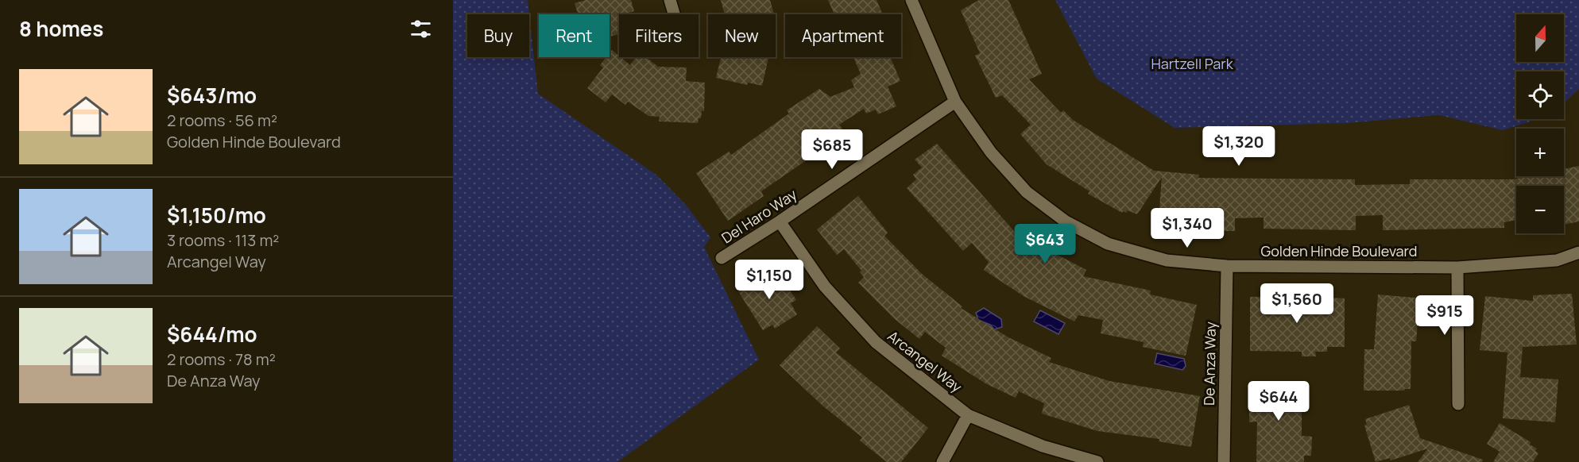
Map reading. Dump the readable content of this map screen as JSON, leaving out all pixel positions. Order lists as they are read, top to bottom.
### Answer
{
  "streets": {
    "street": [
      "Del Haro Way",
      "Golden Hinde Boulevard",
      "Arcangel Way",
      "De Anza Way"
    ]
  },
  "crossings": [
    ["Del Haro Way", "Golden Hinde Boulevard"],
    ["Del Haro Way", "Arcangel Way"],
    ["Golden Hinde Boulevard", "De Anza Way"]
  ],
  "parks": ["Hartzell Park"],
  "north": "top",
  "page": {
    "heading": "8 homes",
    "map_buttons": ["+", "−"],
    "chip": [
      "Buy",
      "Rent",
      "Filters",
      "New",
      "Apartment"
    ],
    "list": [
      {
        "name": "$643/mo",
        "note": "2 rooms · 56 m² · Golden Hinde Boulevard"
      },
      {
        "name": "$1,150/mo",
        "note": "3 rooms · 113 m² · Arcangel Way"
      },
      {
        "name": "$644/mo",
        "note": "2 rooms · 78 m² · De Anza Way"
      }
    ],
    "price": [
      "$1,320",
      "$685",
      "$1,340",
      "$643",
      "$1,150",
      "$1,560",
      "$915",
      "$644"
    ]
  }
}
